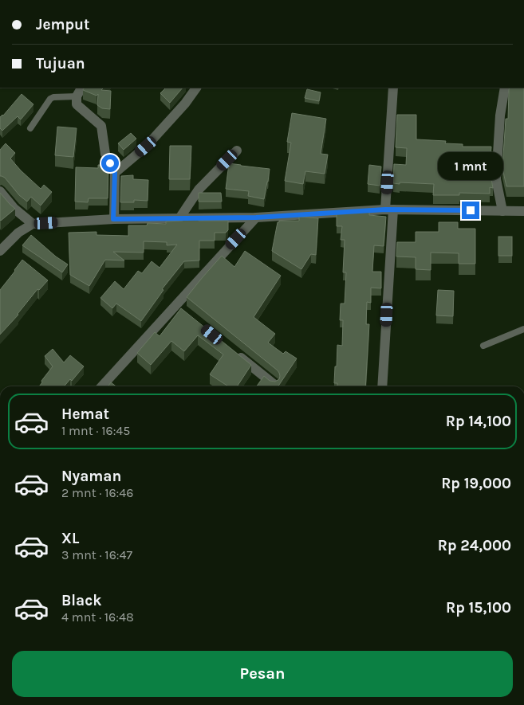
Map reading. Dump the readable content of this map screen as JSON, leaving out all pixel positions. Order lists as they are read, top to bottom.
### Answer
{
  "page": {
    "banner": ["Jemput", "Tujuan"],
    "bubble": "1 mnt",
    "list": [
      {
        "name": "Hemat",
        "note": "1 mnt · 16:45",
        "value": "Rp 14,100"
      },
      {
        "name": "Nyaman",
        "note": "2 mnt · 16:46",
        "value": "Rp 19,000"
      },
      {
        "name": "XL",
        "note": "3 mnt · 16:47",
        "value": "Rp 24,000"
      },
      {
        "name": "Black",
        "note": "4 mnt · 16:48",
        "value": "Rp 15,100"
      }
    ],
    "buttons": "Pesan"
  }
}
